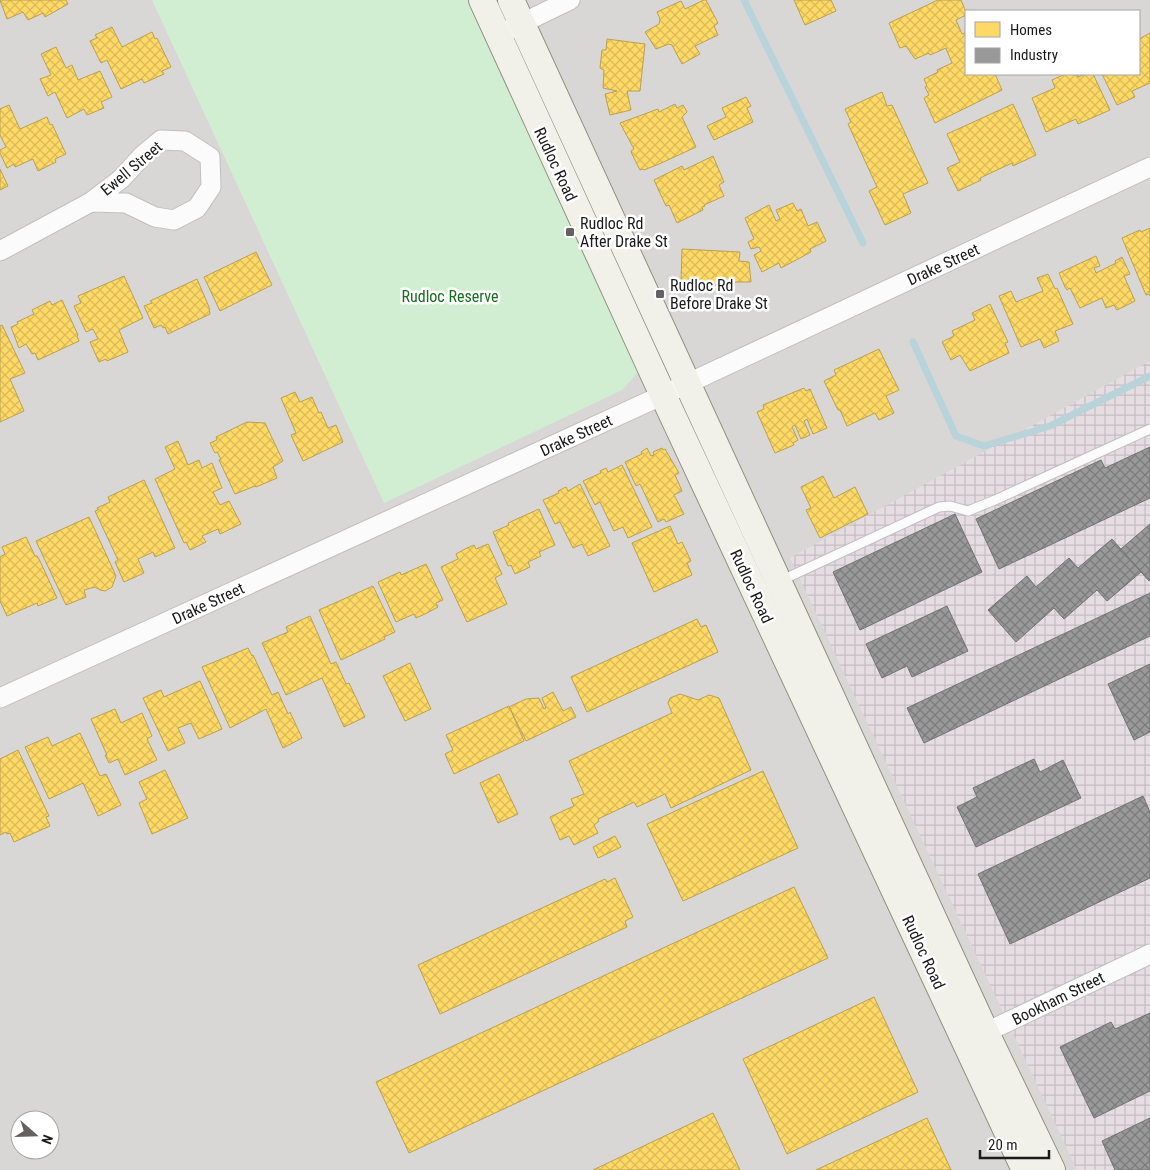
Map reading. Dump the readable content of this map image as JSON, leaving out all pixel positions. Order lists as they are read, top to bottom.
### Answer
{
  "streets": {
    "main road": ["Rudloc Road"],
    "street": ["Ewell Street", "Drake Street", "Bookham Street"]
  },
  "crossings": [
    ["Rudloc Road", "Drake Street"],
    ["Rudloc Road", "Bookham Street"]
  ],
  "parks": ["Rudloc Reserve"],
  "places": {
    "transit": ["Rudloc Rd After Drake St", "Rudloc Rd Before Drake St"]
  },
  "legend": ["Homes", "Industry"],
  "scale_bar": "20 m",
  "north": "right"
}
